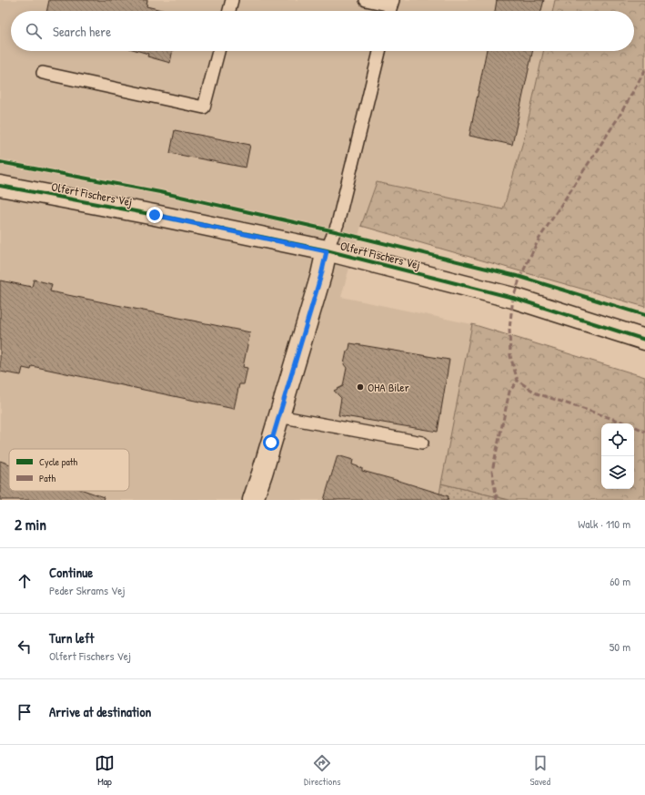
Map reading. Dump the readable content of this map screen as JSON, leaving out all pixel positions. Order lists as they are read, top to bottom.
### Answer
{
  "streets": {
    "street": ["Olfert Fischers Vej"]
  },
  "places": ["OHA Biler"],
  "legend": ["Cycle path", "Path"],
  "page": {
    "search": "Search here",
    "heading": ["2 min", "Walk · 110 m"],
    "list": [
      ["Continue", "Peder Skrams Vej", "60 m"],
      ["Turn left", "Olfert Fischers Vej", "50 m"],
      "Arrive at destination"
    ],
    "nav": ["Map", "Directions", "Saved"]
  }
}
